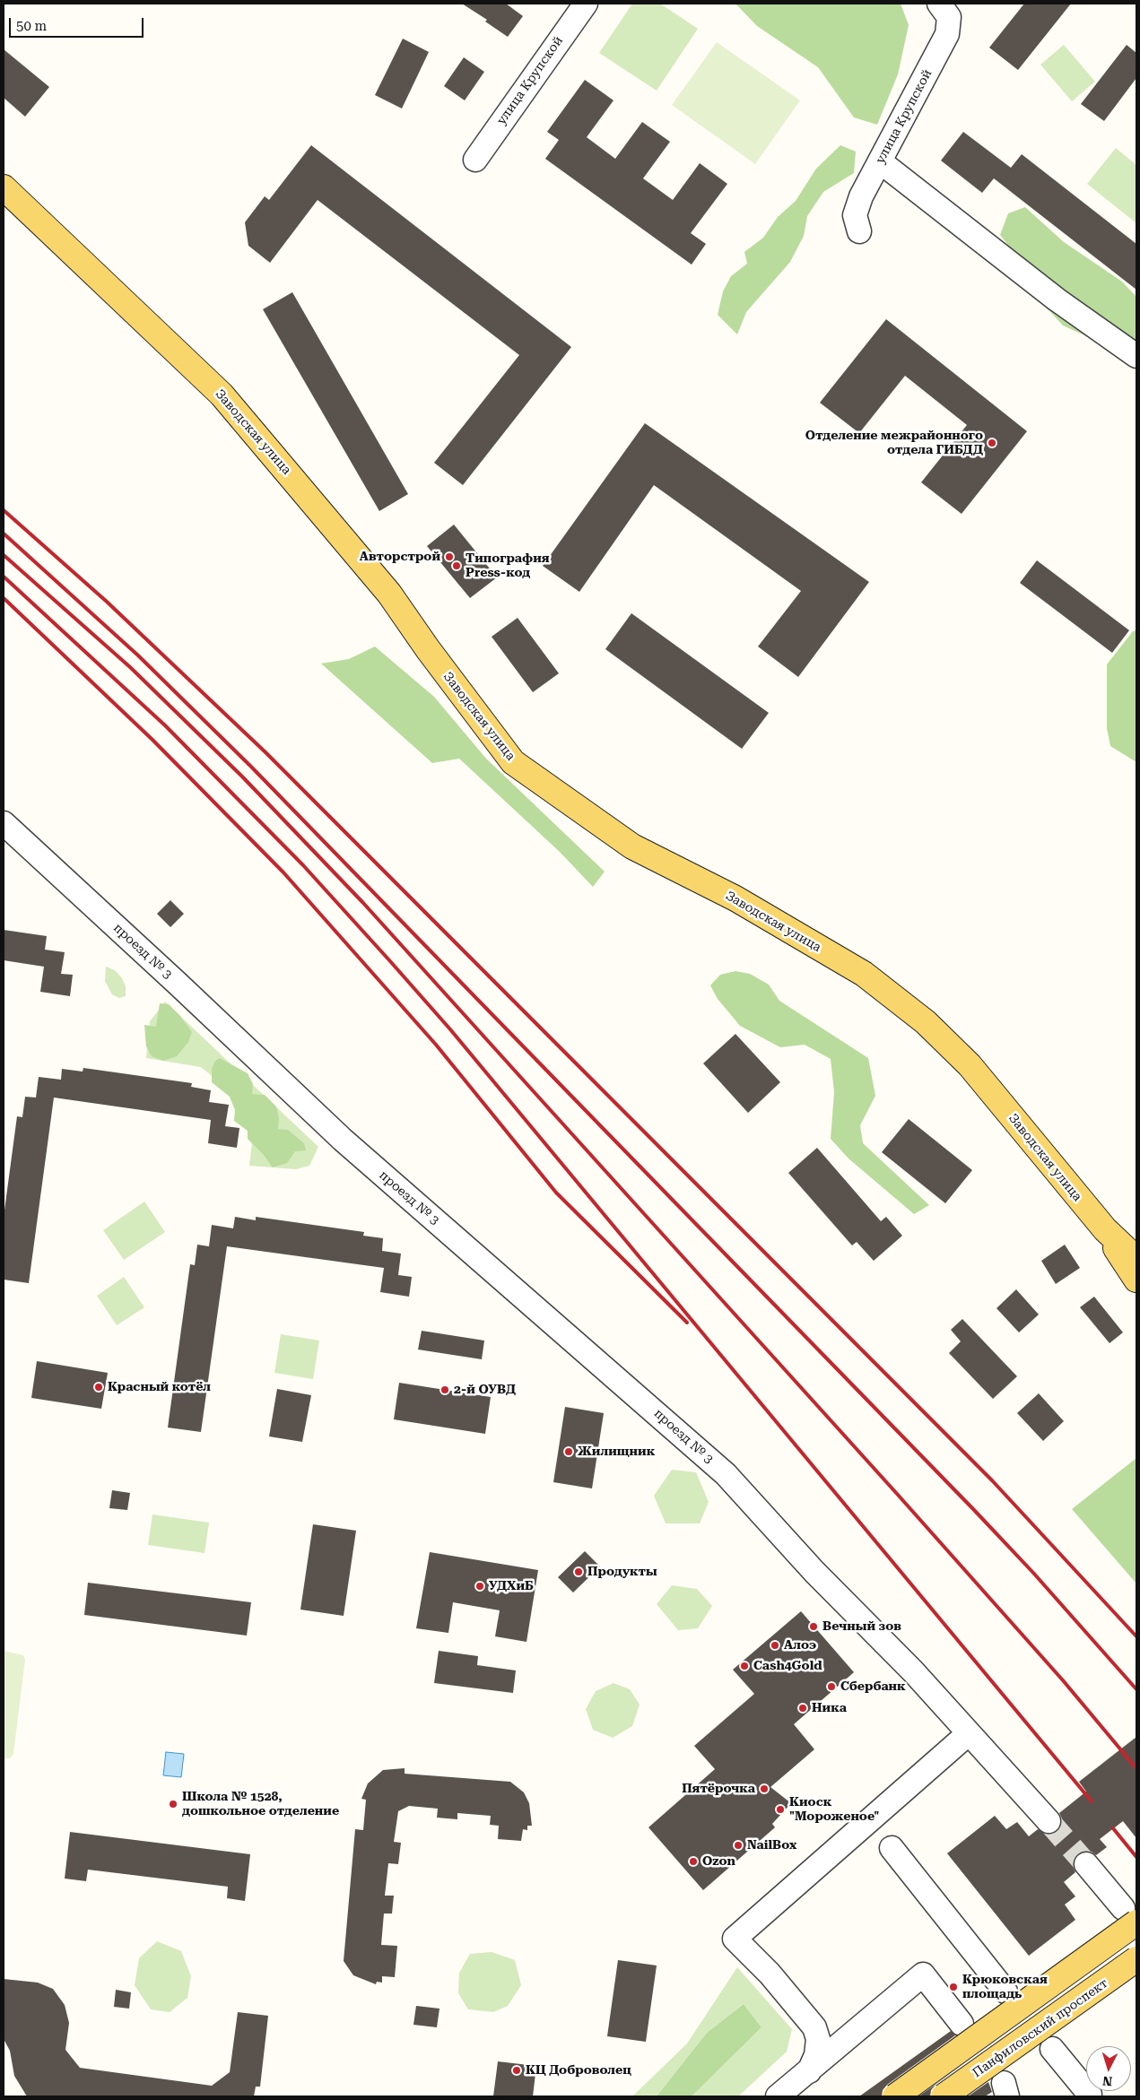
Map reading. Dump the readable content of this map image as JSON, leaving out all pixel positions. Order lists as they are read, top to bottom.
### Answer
{
  "streets": {
    "main road": ["Заводская улица", "Панфиловский проспект"],
    "street": ["улица Крупской", "проезд № 3"]
  },
  "places": [
    "Отделение межрайонного отдела ГИБДД",
    "Авторстрой",
    "Типография Press-код",
    "Красный котёл",
    "2-й ОУВД",
    "Жилищник",
    "Продукты",
    "УДХиБ",
    "Вечный зов",
    "Алоэ",
    "Cash4Gold",
    "Сбербанк",
    "Ника",
    "Пятёрочка",
    "Школа № 1528, дошкольное отделение",
    "Киоск \"Мороженое\"",
    "NailBox",
    "Ozon",
    "Крюковская площадь",
    "КЦ Доброволец"
  ],
  "scale_bar": "50 m",
  "north": "bottom"
}
